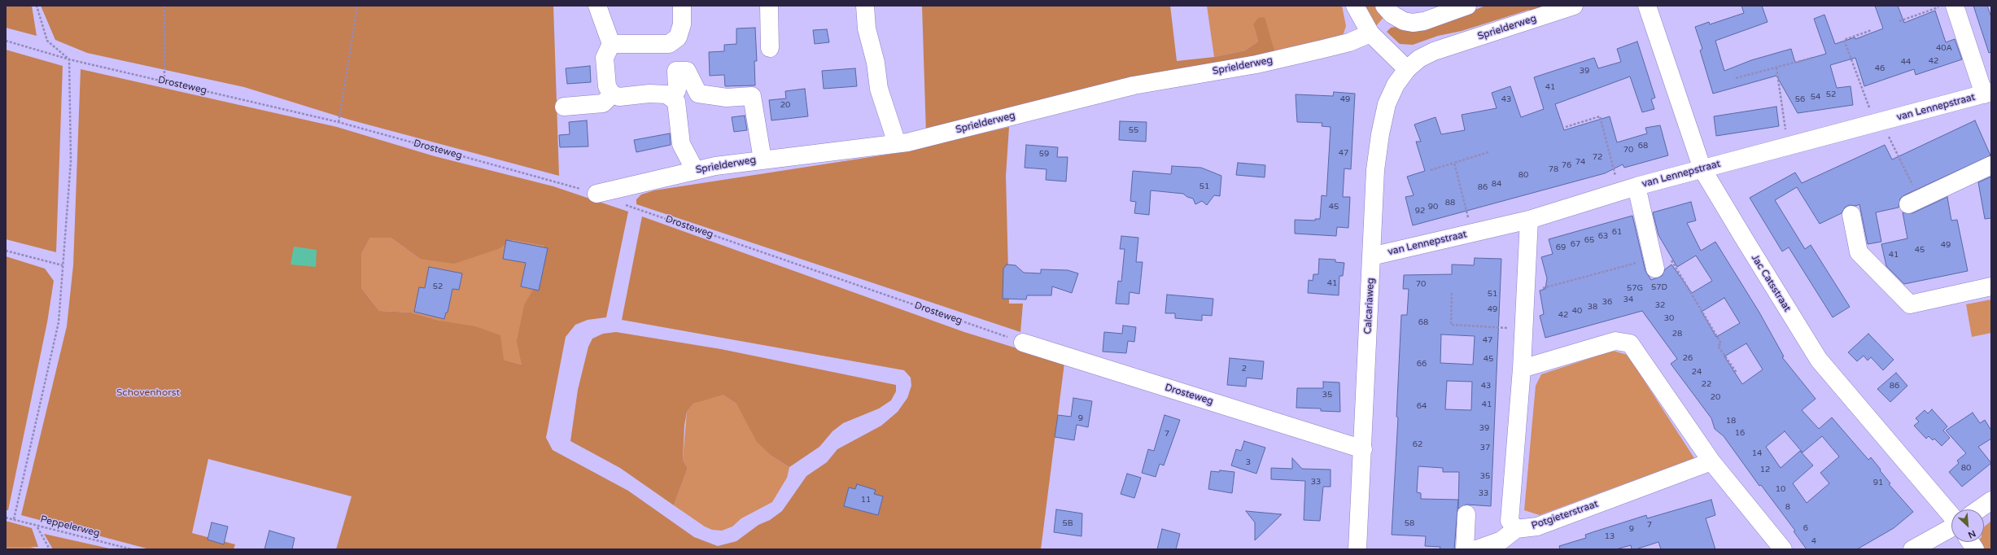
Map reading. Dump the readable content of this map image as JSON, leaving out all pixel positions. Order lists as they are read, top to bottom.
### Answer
{
  "streets": {
    "street": [
      "Sprielderweg",
      "Drosteweg",
      "van Lennepstraat",
      "Jac Catsstraat",
      "Calcariaweg",
      "Potgieterstraat"
    ],
    "path": ["Peppelerweg"]
  },
  "crossings": [
    ["Sprielderweg", "Drosteweg"],
    ["Sprielderweg", "Calcariaweg"],
    ["Drosteweg", "Calcariaweg"],
    ["van Lennepstraat", "Jac Catsstraat"],
    ["van Lennepstraat", "Calcariaweg"]
  ],
  "parks": ["Schovenhorst"],
  "house_numbers": [
    "40A",
    "42",
    "44",
    "46",
    "39",
    "41",
    "52",
    "54",
    "49",
    "43",
    "56",
    "20",
    "55",
    "68",
    "70",
    "47",
    "59",
    "72",
    "74",
    "76",
    "78",
    "80",
    "84",
    "51",
    "86",
    "88",
    "45",
    "90",
    "92",
    "61",
    "63",
    "65",
    "67",
    "49",
    "69",
    "45",
    "41",
    "41",
    "70",
    "52",
    "57D",
    "57G",
    "51",
    "34",
    "36",
    "32",
    "38",
    "49",
    "40",
    "42",
    "30",
    "68",
    "28",
    "47",
    "26",
    "45",
    "66",
    "2",
    "24",
    "22",
    "43",
    "86",
    "35",
    "20",
    "41",
    "64",
    "9",
    "18",
    "39",
    "16",
    "7",
    "62",
    "37",
    "14",
    "3",
    "80",
    "12",
    "35",
    "33",
    "91",
    "10",
    "33",
    "11",
    "8",
    "5B",
    "58",
    "7",
    "6",
    "9",
    "13",
    "4"
  ],
  "north": "bottom right"
}
